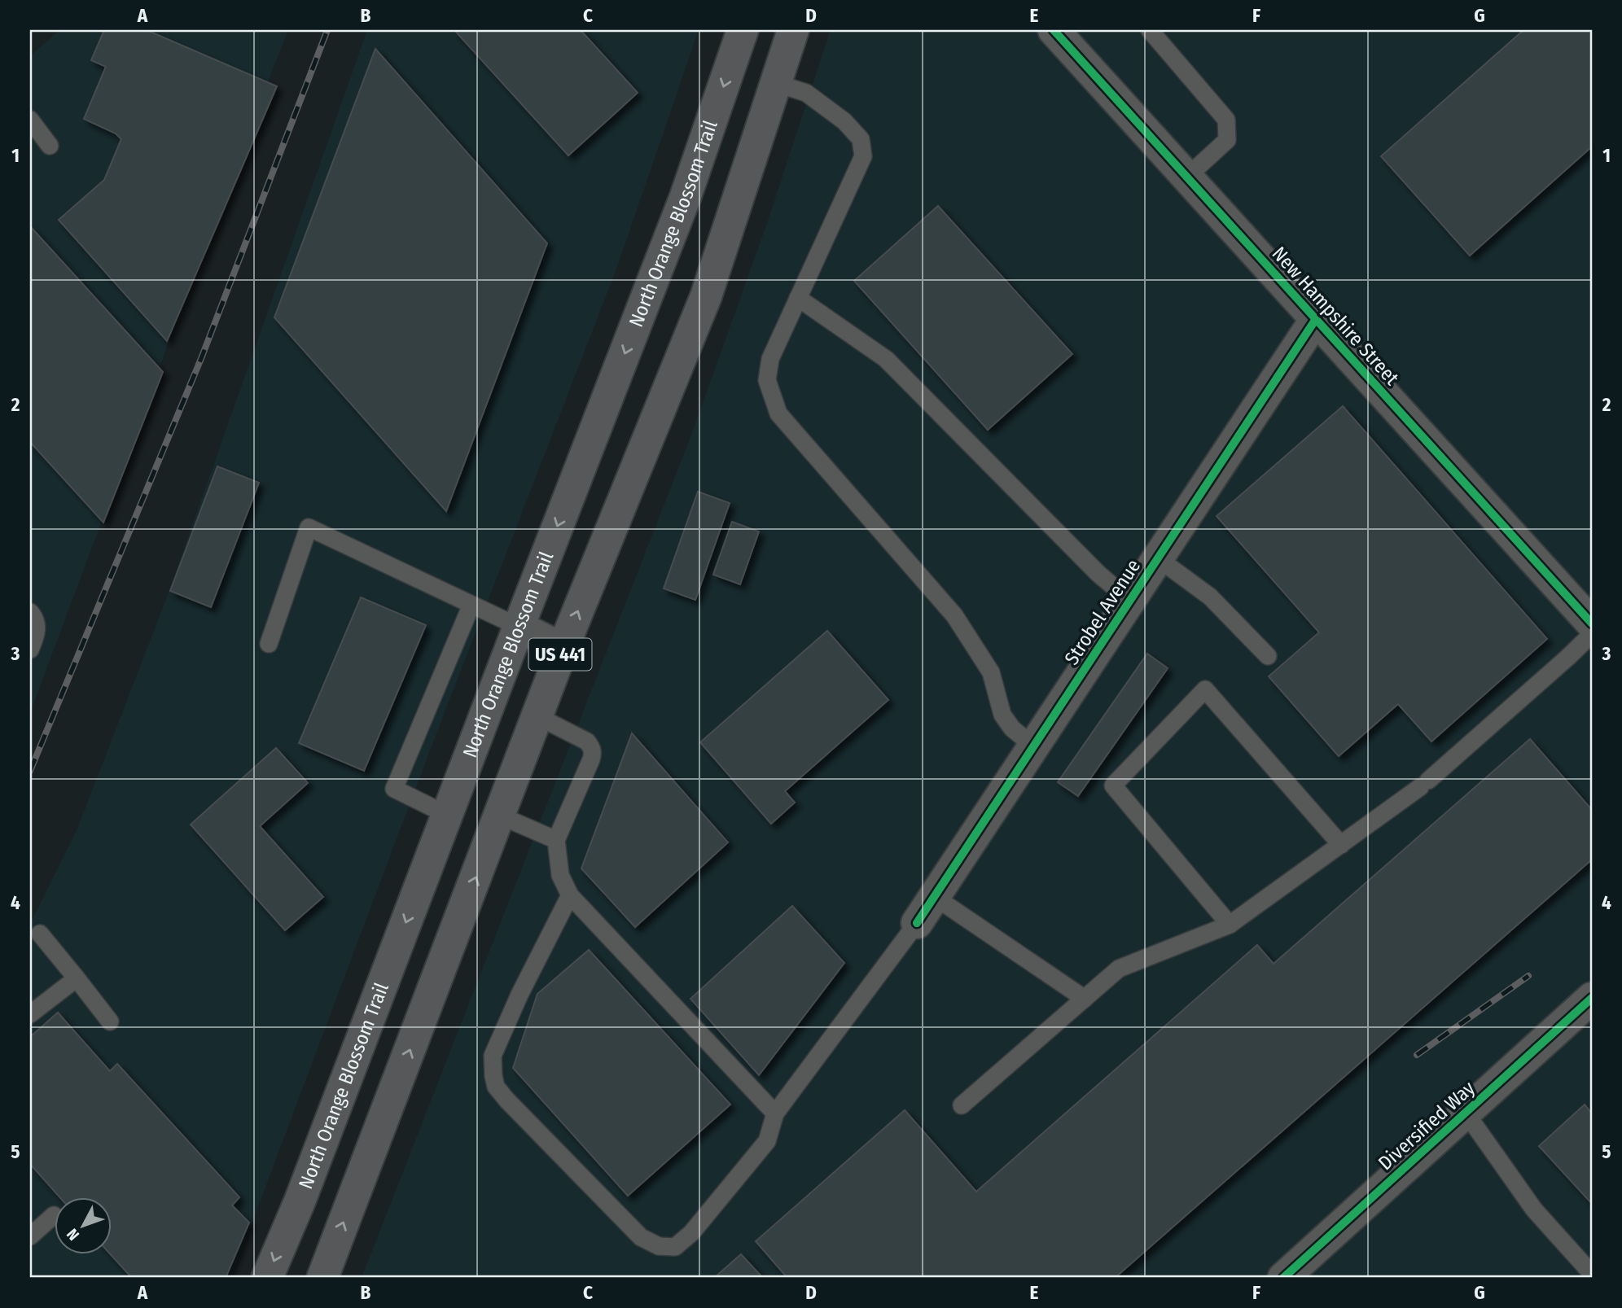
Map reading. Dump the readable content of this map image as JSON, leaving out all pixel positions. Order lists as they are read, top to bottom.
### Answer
{
  "streets": {
    "main road": ["North Orange Blossom Trail", "US 441"],
    "street": ["New Hampshire Street", "Strobel Avenue", "Diversified Way"]
  },
  "crossings": [
    ["New Hampshire Street", "Strobel Avenue"]
  ],
  "north": "bottom left",
  "grid": {
    "columns": [
      "A",
      "B",
      "C",
      "D",
      "E",
      "F",
      "G"
    ],
    "rows": [
      "1",
      "2",
      "3",
      "4",
      "5"
    ]
  }
}
